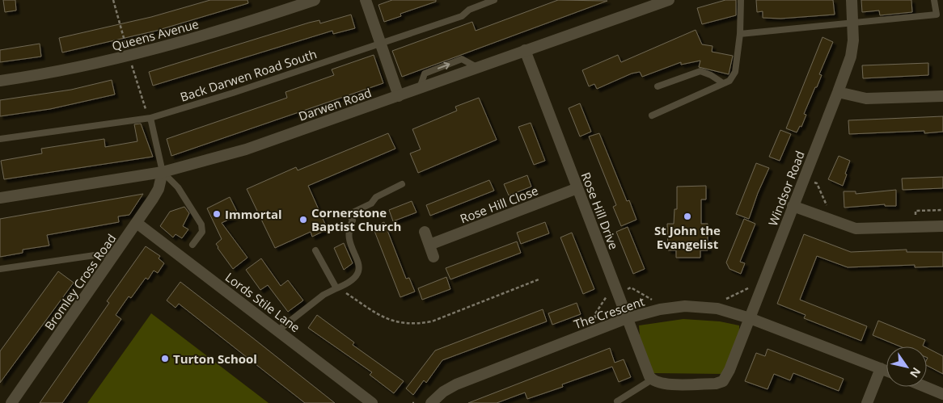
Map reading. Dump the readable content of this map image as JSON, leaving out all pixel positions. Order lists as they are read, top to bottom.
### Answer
{
  "streets": {
    "street": [
      "Queens Avenue",
      "Darwen Road",
      "Windsor Road",
      "Rose Hill Close",
      "Rose Hill Drive",
      "Bromley Cross Road",
      "Lords Stile Lane",
      "The Crescent"
    ],
    "lane": ["Back Darwen Road South"]
  },
  "crossings": [
    ["Darwen Road", "Rose Hill Drive"],
    ["Darwen Road", "Bromley Cross Road"],
    ["Windsor Road", "Rose Hill Drive"],
    ["Windsor Road", "The Crescent"],
    ["Rose Hill Close", "Rose Hill Drive"],
    ["Rose Hill Drive", "The Crescent"],
    ["Bromley Cross Road", "Lords Stile Lane"]
  ],
  "places": [
    "Immortal",
    "St John the Evangelist",
    "Cornerstone Baptist Church",
    "Turton School"
  ],
  "north": "bottom right"
}
